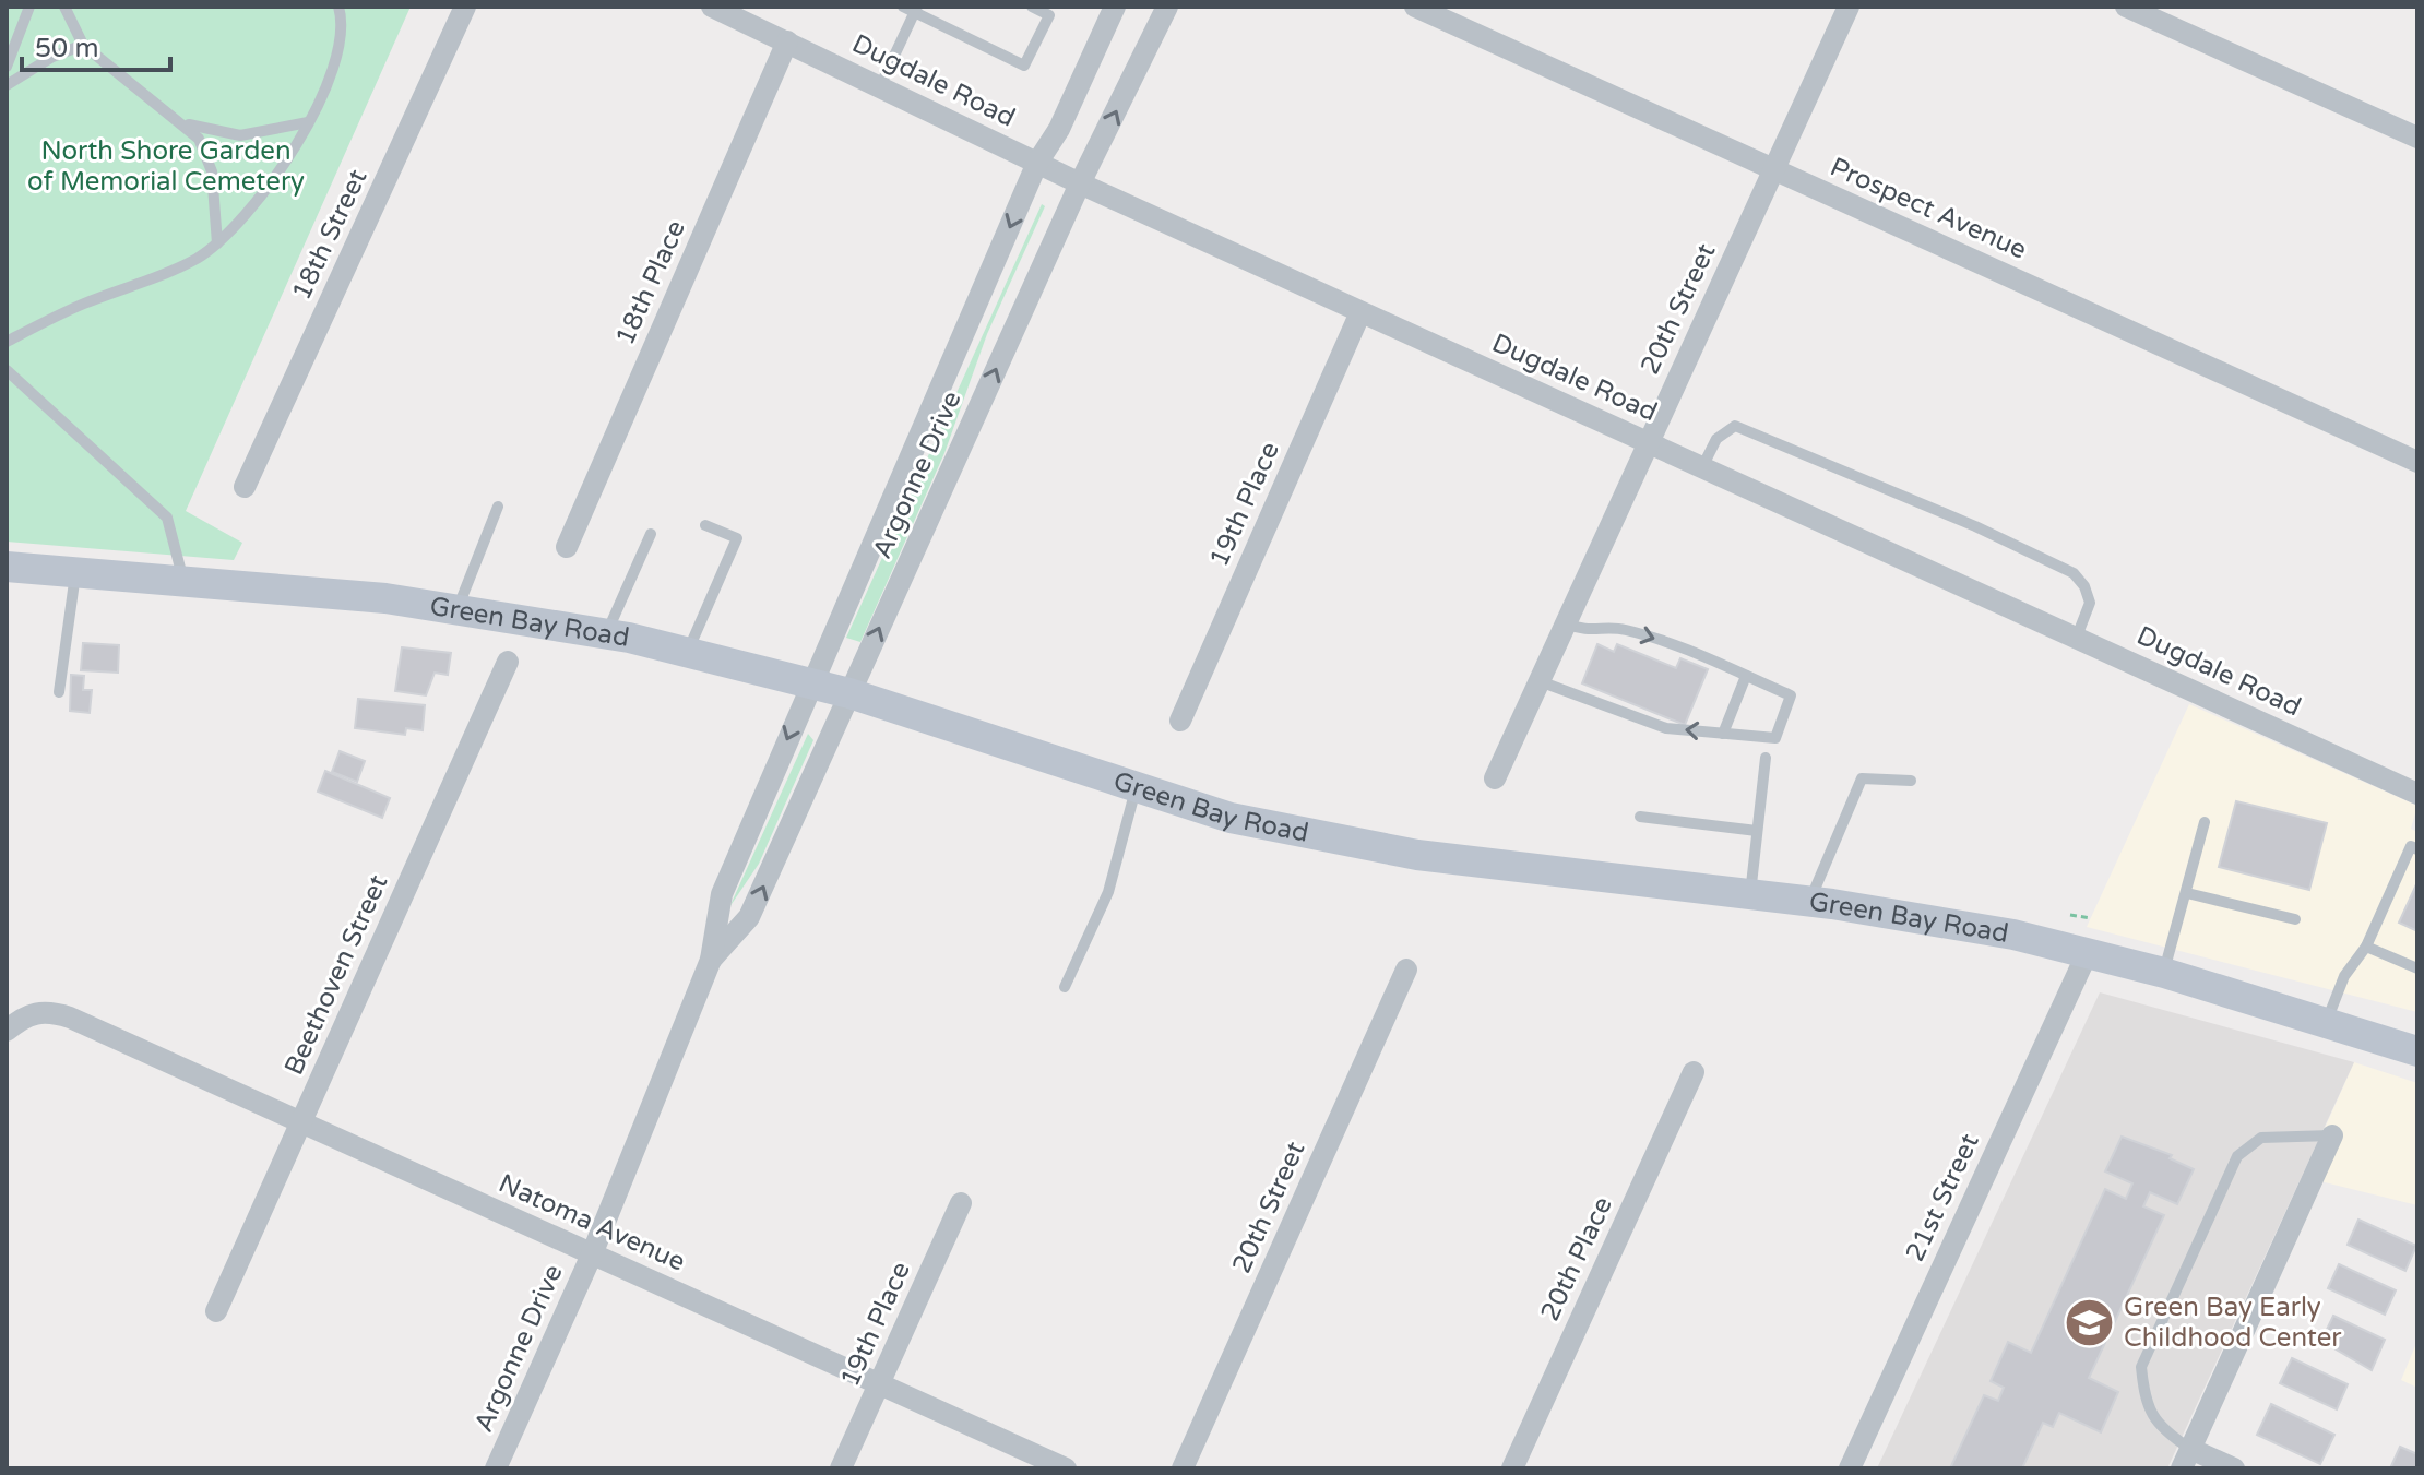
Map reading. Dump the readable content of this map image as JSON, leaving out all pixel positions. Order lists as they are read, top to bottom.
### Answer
{
  "streets": {
    "main road": ["Green Bay Road"],
    "street": [
      "Dugdale Road",
      "Prospect Avenue",
      "18th Street",
      "18th Place",
      "20th Street",
      "Argonne Drive",
      "19th Place",
      "Beethoven Street",
      "21st Street",
      "Natoma Avenue",
      "20th Place"
    ]
  },
  "crossings": [
    ["Dugdale Road", "18th Place"],
    ["Dugdale Road", "20th Street"],
    ["Dugdale Road", "Argonne Drive"],
    ["Dugdale Road", "19th Place"],
    ["Prospect Avenue", "20th Street"],
    ["Argonne Drive", "Green Bay Road"],
    ["Argonne Drive", "Natoma Avenue"],
    ["19th Place", "Natoma Avenue"],
    ["Green Bay Road", "21st Street"],
    ["Beethoven Street", "Natoma Avenue"]
  ],
  "parks": ["North Shore Garden of Memorial Cemetery"],
  "places": {
    "school or university": ["Green Bay Early Childhood Center"]
  },
  "scale_bar": "50 m"
}
